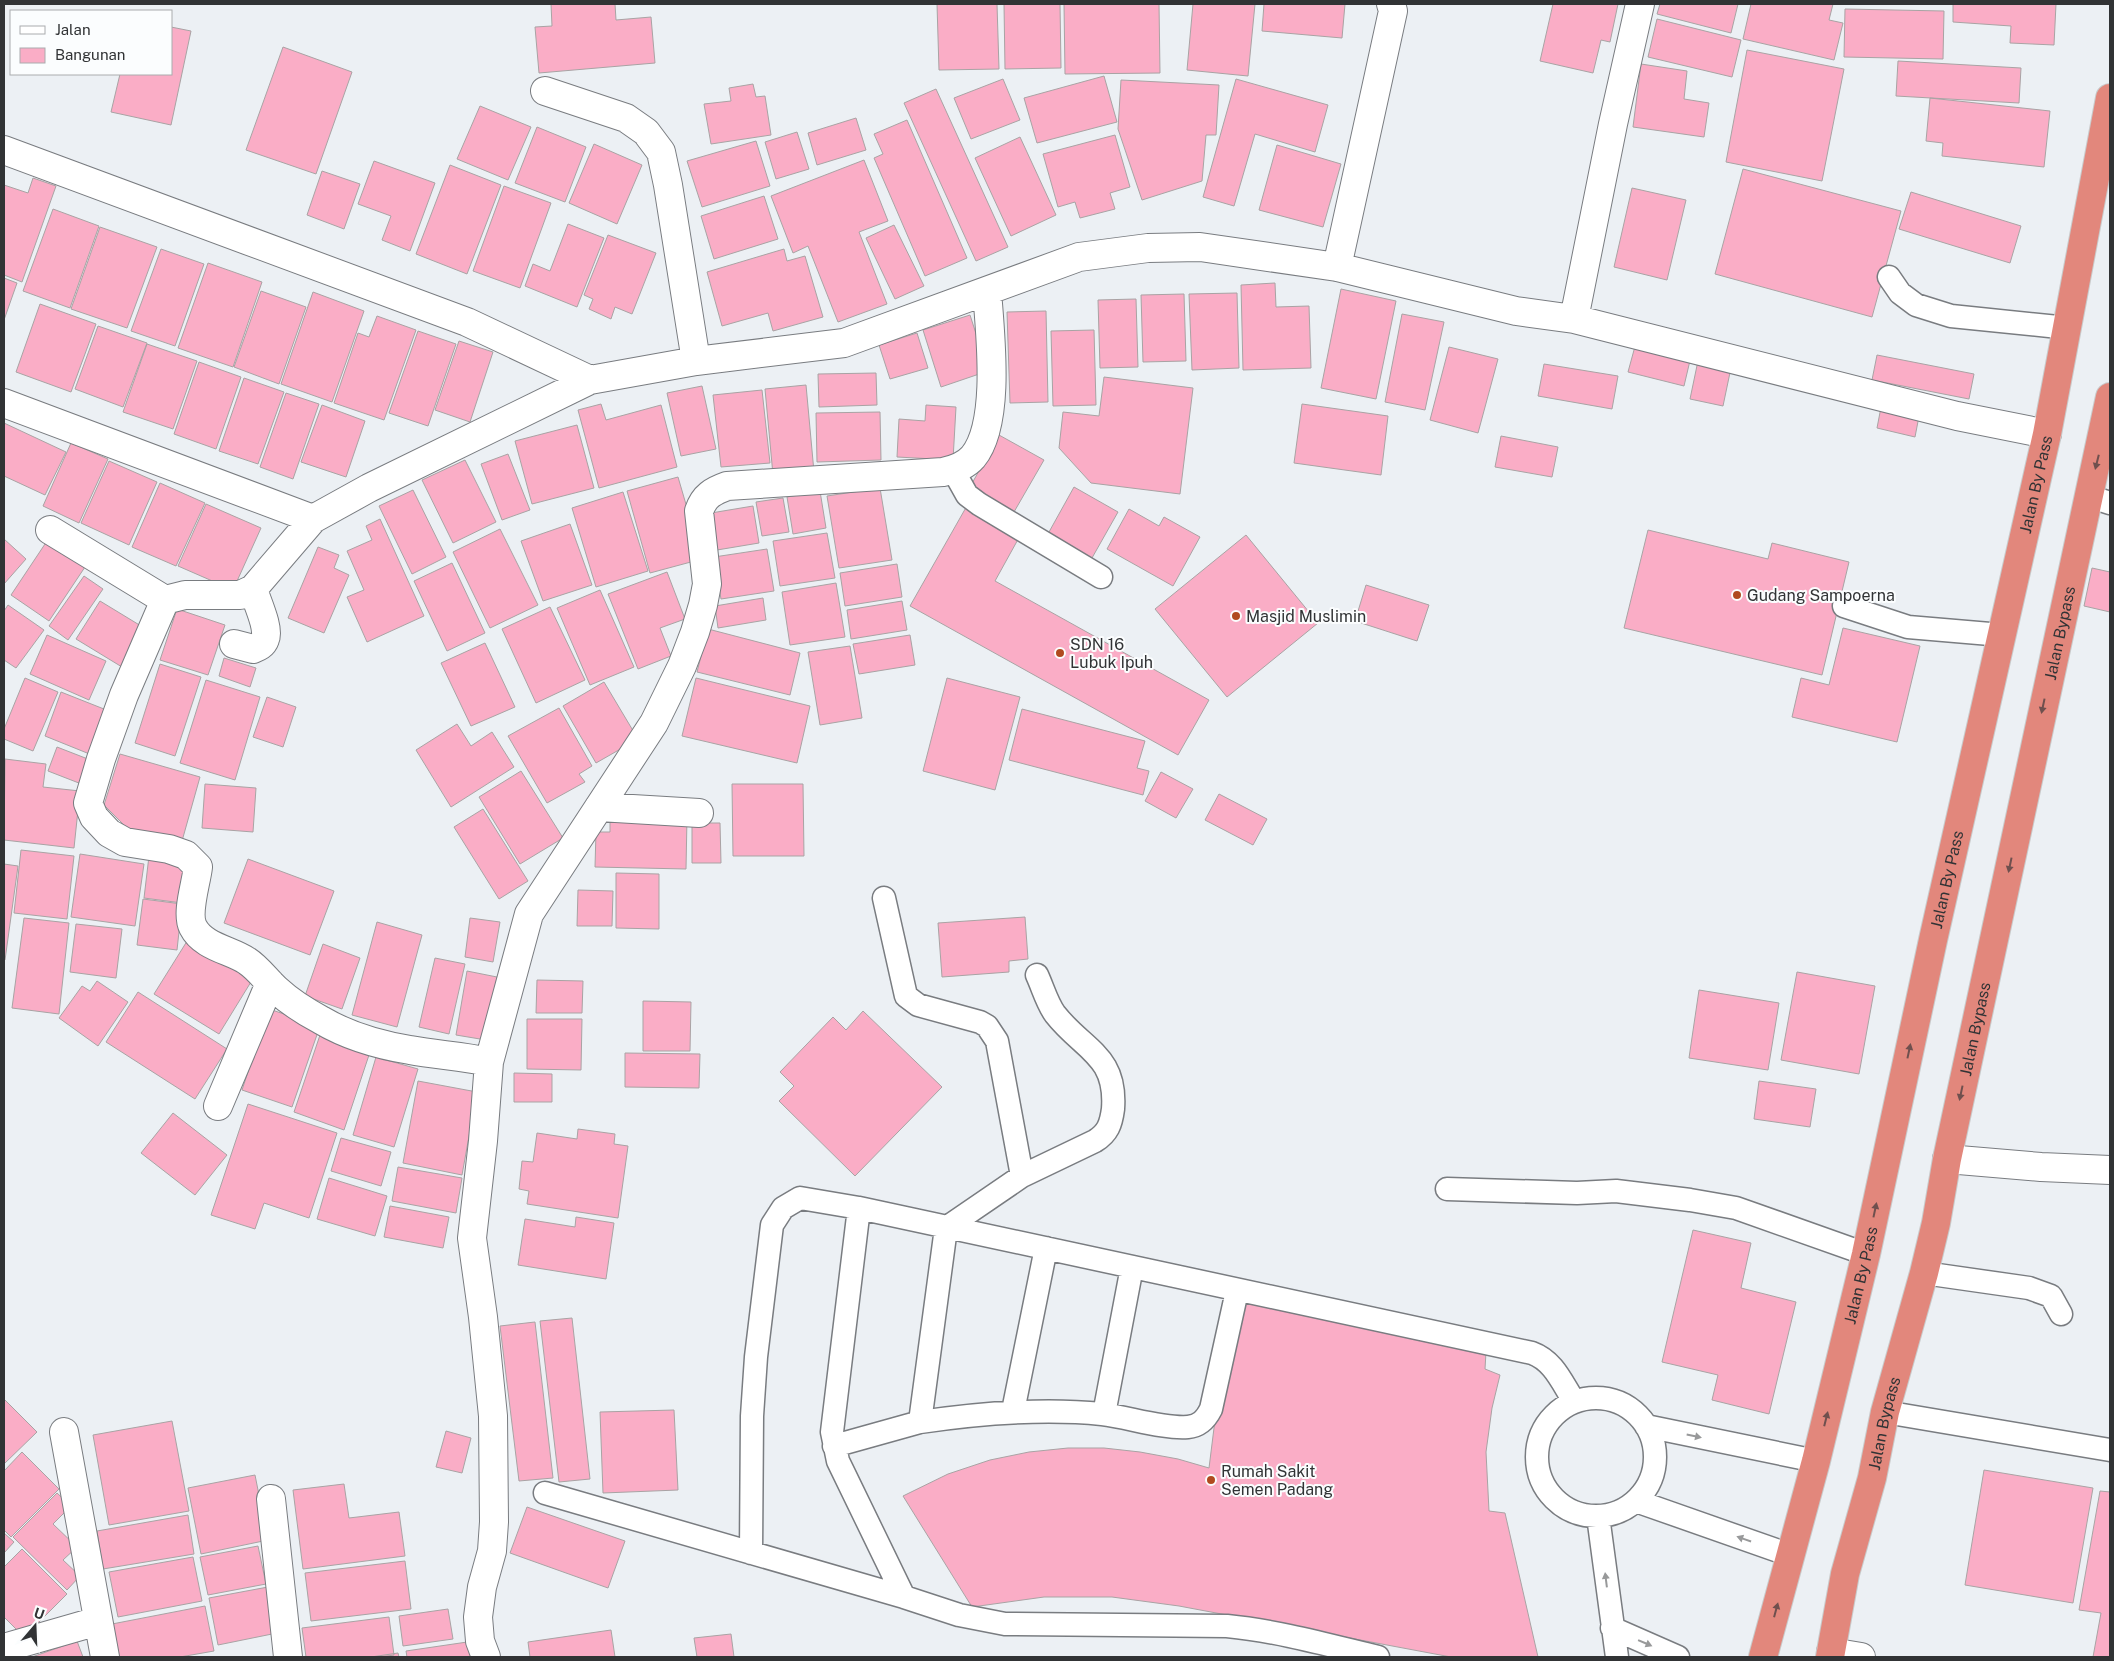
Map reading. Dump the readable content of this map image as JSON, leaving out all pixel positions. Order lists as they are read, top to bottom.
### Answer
{
  "streets": {
    "highway": ["Jalan By Pass", "Jalan Bypass"]
  },
  "one_way": ["Jalan By Pass", "Jalan Bypass"],
  "places": [
    "Gudang Sampoerna",
    "Masjid Muslimin",
    "SDN 16 Lubuk Ipuh",
    "Rumah Sakit Semen Padang"
  ],
  "legend": ["Jalan", "Bangunan"],
  "north": "top"
}
